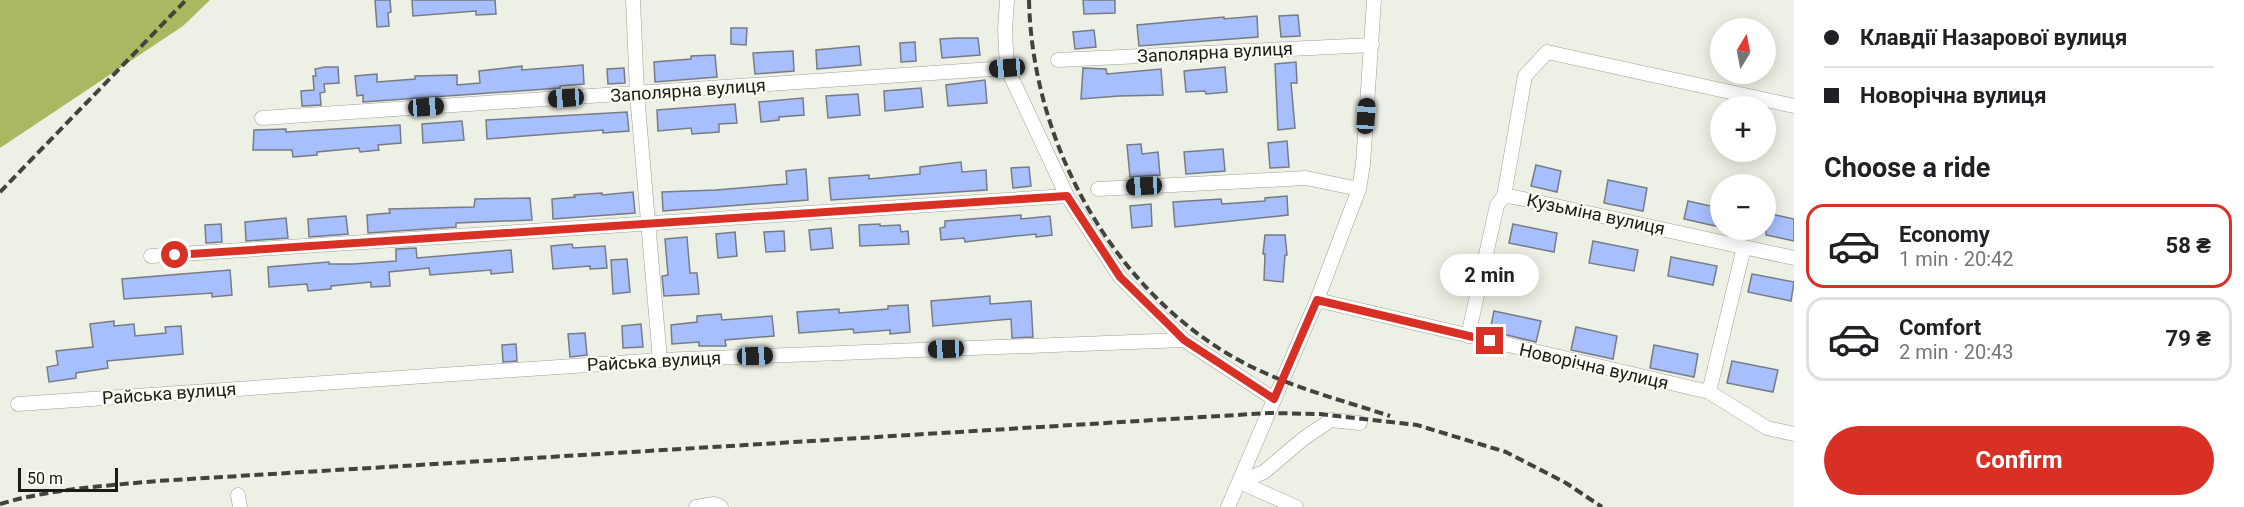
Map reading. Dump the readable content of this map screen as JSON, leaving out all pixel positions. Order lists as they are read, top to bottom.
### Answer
{
  "streets": {
    "street": [
      "Заполярна вулиця",
      "Кузьміна вулиця",
      "Райська вулиця",
      "Новорічна вулиця"
    ]
  },
  "crossings": [
    ["Кузьміна вулиця", "Новорічна вулиця"]
  ],
  "scale_bar": "50 m",
  "north": "top",
  "page": {
    "banner": ["Клавдії Назарової вулиця", "Новорічна вулиця"],
    "map_buttons": ["+", "−"],
    "heading": "Choose a ride",
    "list": [
      {
        "name": "Economy",
        "note": "1 min · 20:42",
        "value": "58 ₴"
      },
      {
        "name": "Comfort",
        "note": "2 min · 20:43",
        "value": "79 ₴"
      }
    ],
    "bubble": "2 min",
    "buttons": "Confirm",
    "scale": "50 m"
  }
}
